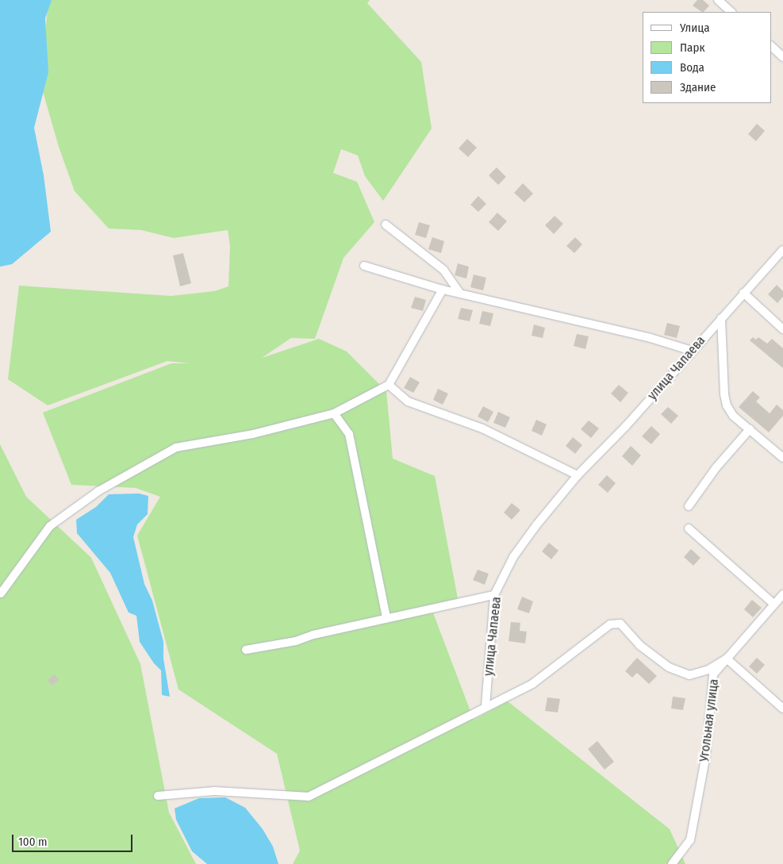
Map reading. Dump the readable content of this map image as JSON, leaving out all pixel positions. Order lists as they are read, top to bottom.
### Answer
{
  "streets": {
    "street": ["улица Чапаева", "Угольная улица"]
  },
  "legend": [
    "Улица",
    "Парк",
    "Вода",
    "Здание"
  ],
  "scale_bar": "100 m"
}
